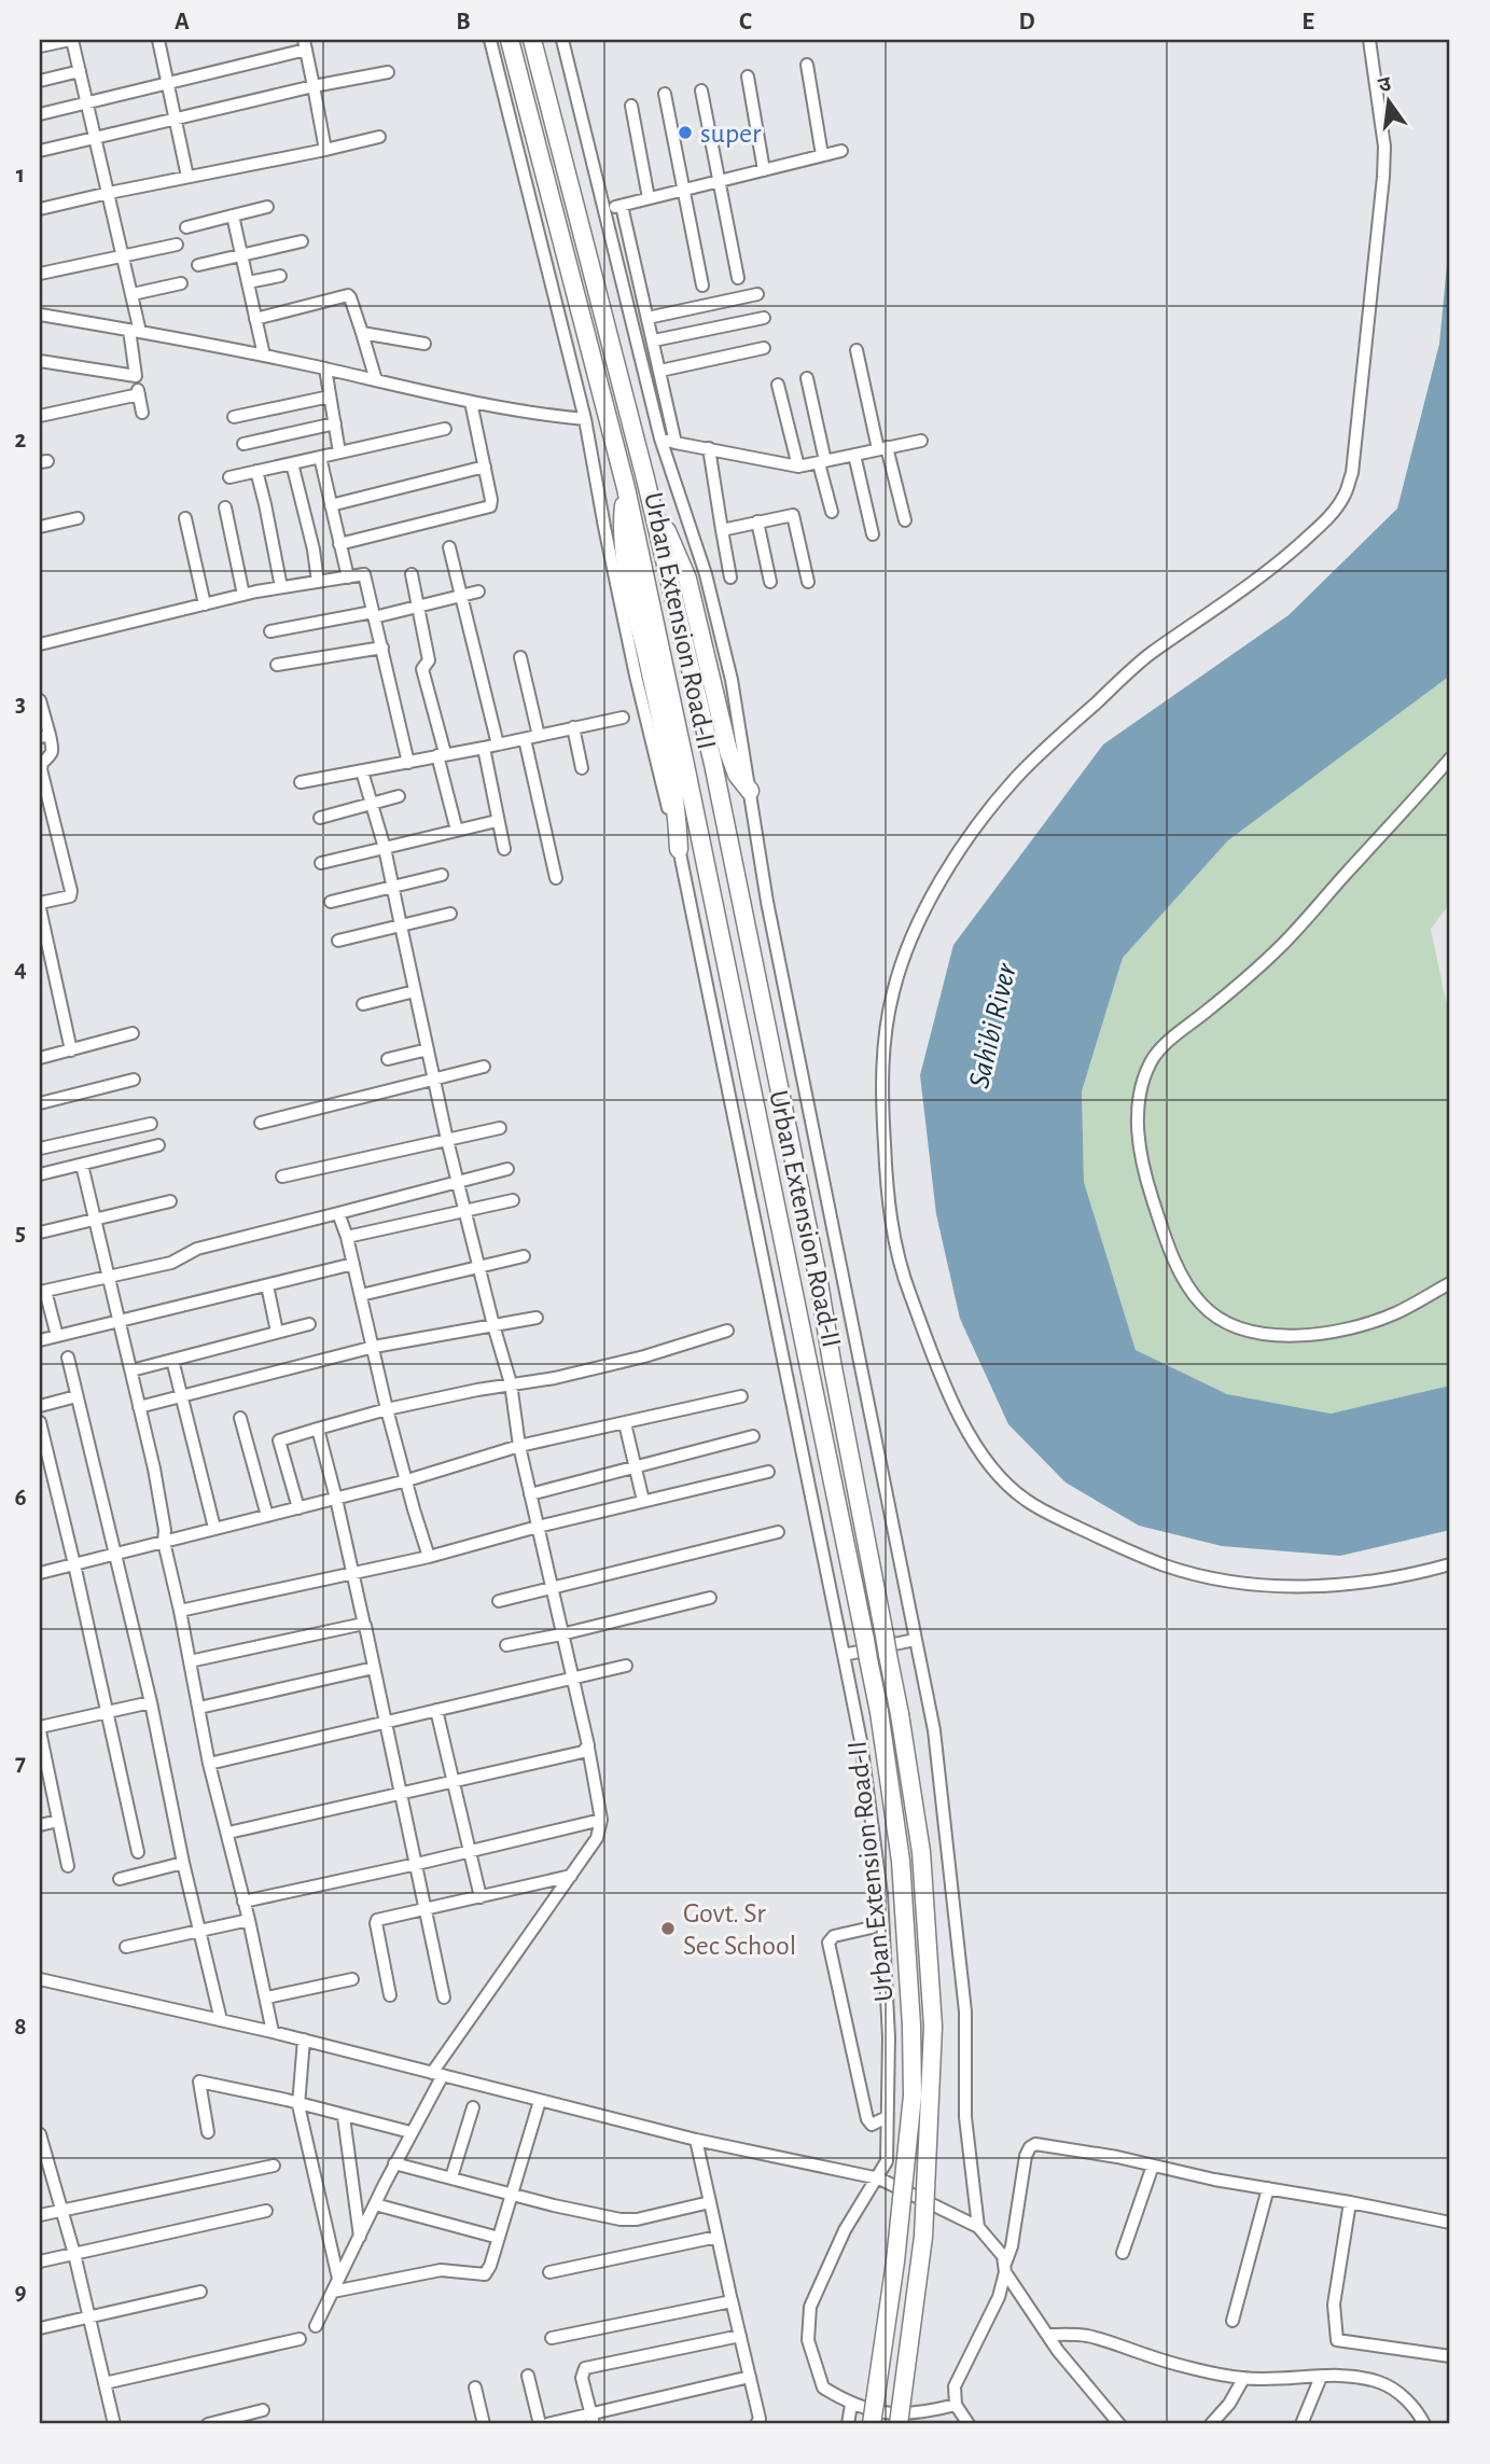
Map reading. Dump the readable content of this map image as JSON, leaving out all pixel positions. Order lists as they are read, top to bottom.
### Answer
{
  "streets": {
    "highway": ["Urban Extension Road-II"]
  },
  "water": ["Sahibi River"],
  "places": ["super", "Govt. Sr Sec School"],
  "north": "top",
  "grid": {
    "columns": [
      "A",
      "B",
      "C",
      "D",
      "E"
    ],
    "rows": [
      "1",
      "2",
      "3",
      "4",
      "5",
      "6",
      "7",
      "8",
      "9"
    ]
  }
}
